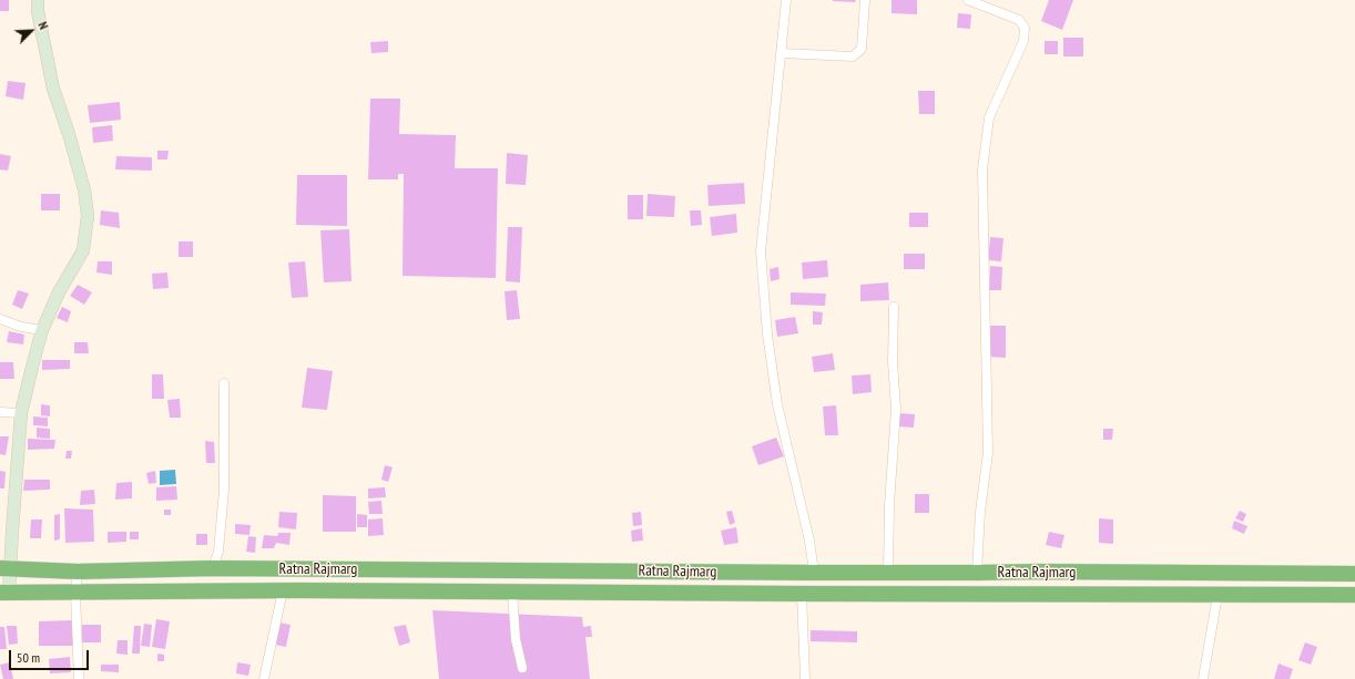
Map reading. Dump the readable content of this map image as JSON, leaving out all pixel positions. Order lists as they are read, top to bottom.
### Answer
{
  "streets": {
    "highway": ["Ratna Rajmarg"]
  },
  "scale_bar": "50 m",
  "north": "top right"
}
